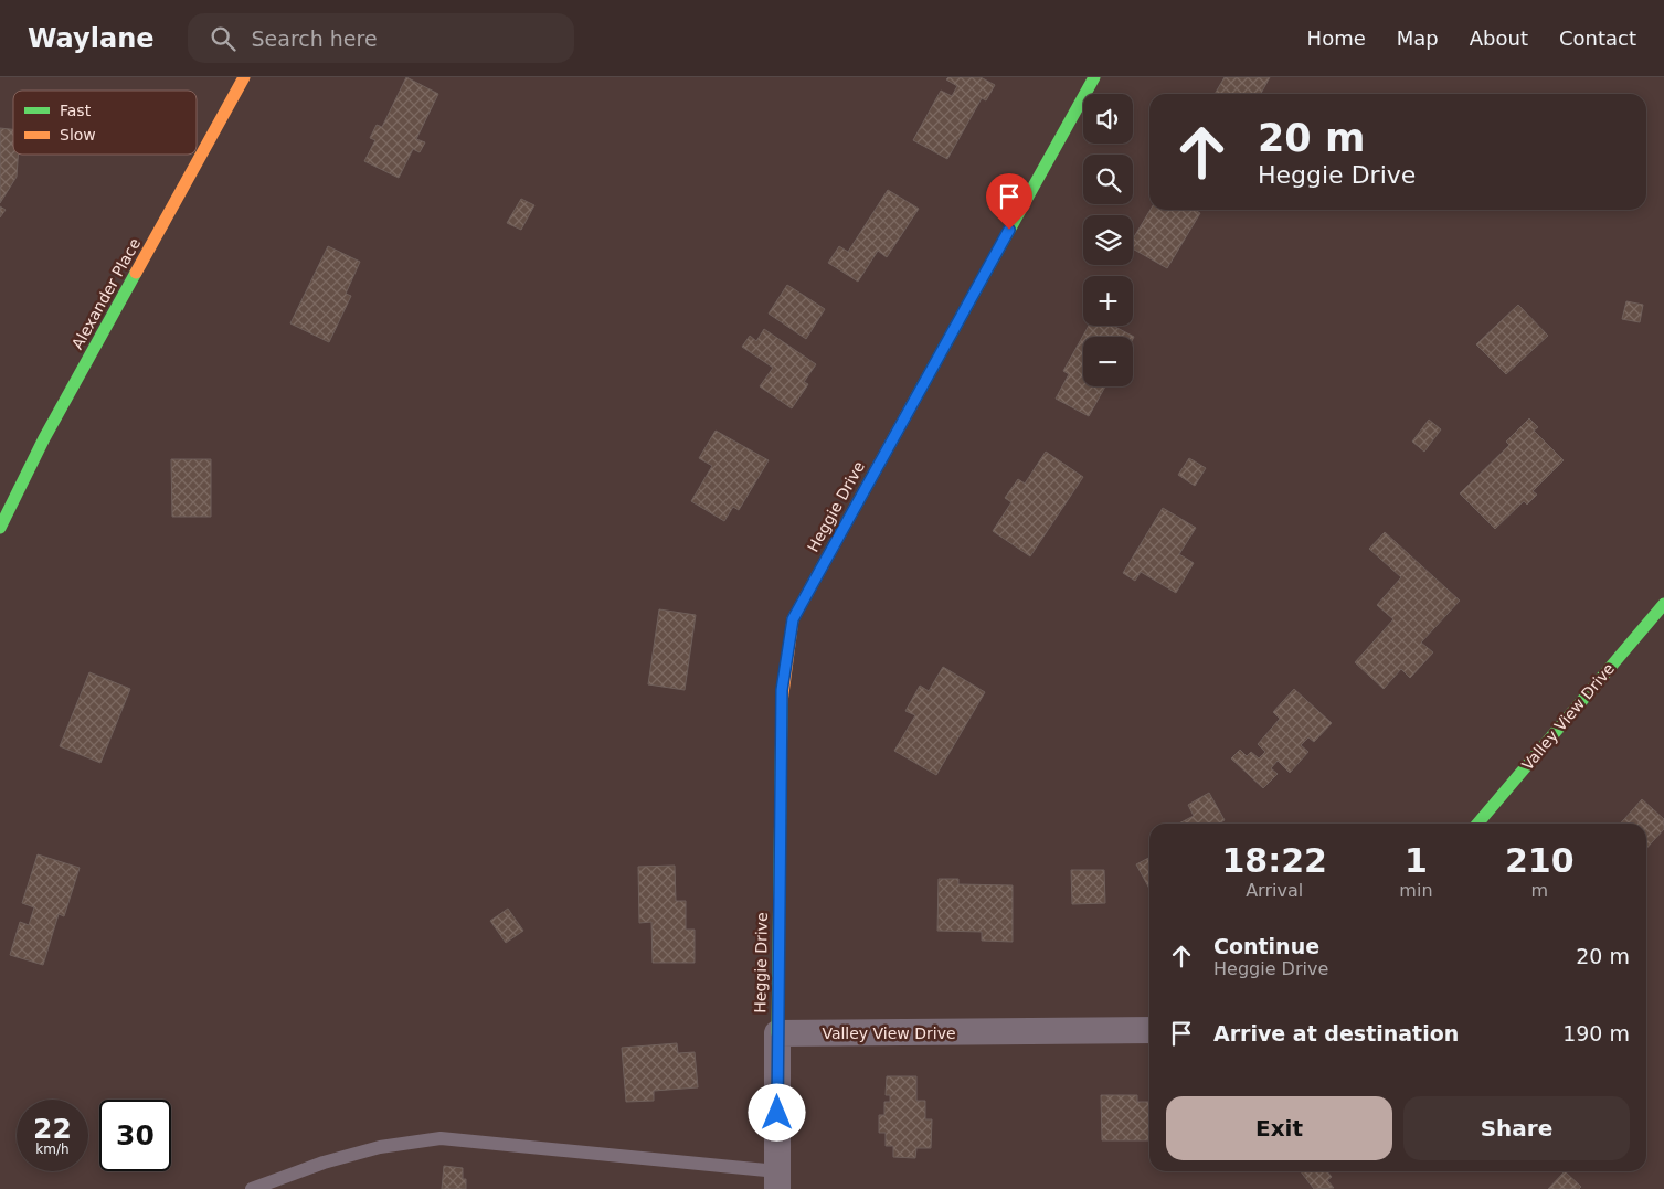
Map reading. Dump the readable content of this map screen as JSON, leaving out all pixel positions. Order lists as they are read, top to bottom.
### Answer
{
  "streets": {
    "street": ["Alexander Place", "Heggie Drive", "Valley View Drive"]
  },
  "crossings": [
    ["Heggie Drive", "Valley View Drive"]
  ],
  "legend": ["Fast", "Slow"],
  "page": {
    "header": "Waylane",
    "search": "Search here",
    "nav": [
      "Home",
      "Map",
      "About",
      "Contact"
    ],
    "map_buttons": ["+", "−"],
    "turn": ["20 m", "Heggie Drive"],
    "eta": [
      "18:22",
      "Arrival",
      "1",
      "min",
      "210",
      "m"
    ],
    "list": [
      {
        "name": "Continue",
        "note": "Heggie Drive",
        "value": "20 m"
      },
      {
        "name": "Arrive at destination",
        "value": "190 m"
      }
    ],
    "buttons": ["Exit", "Share"],
    "speed": "22 km/h",
    "limit": "30"
  }
}
